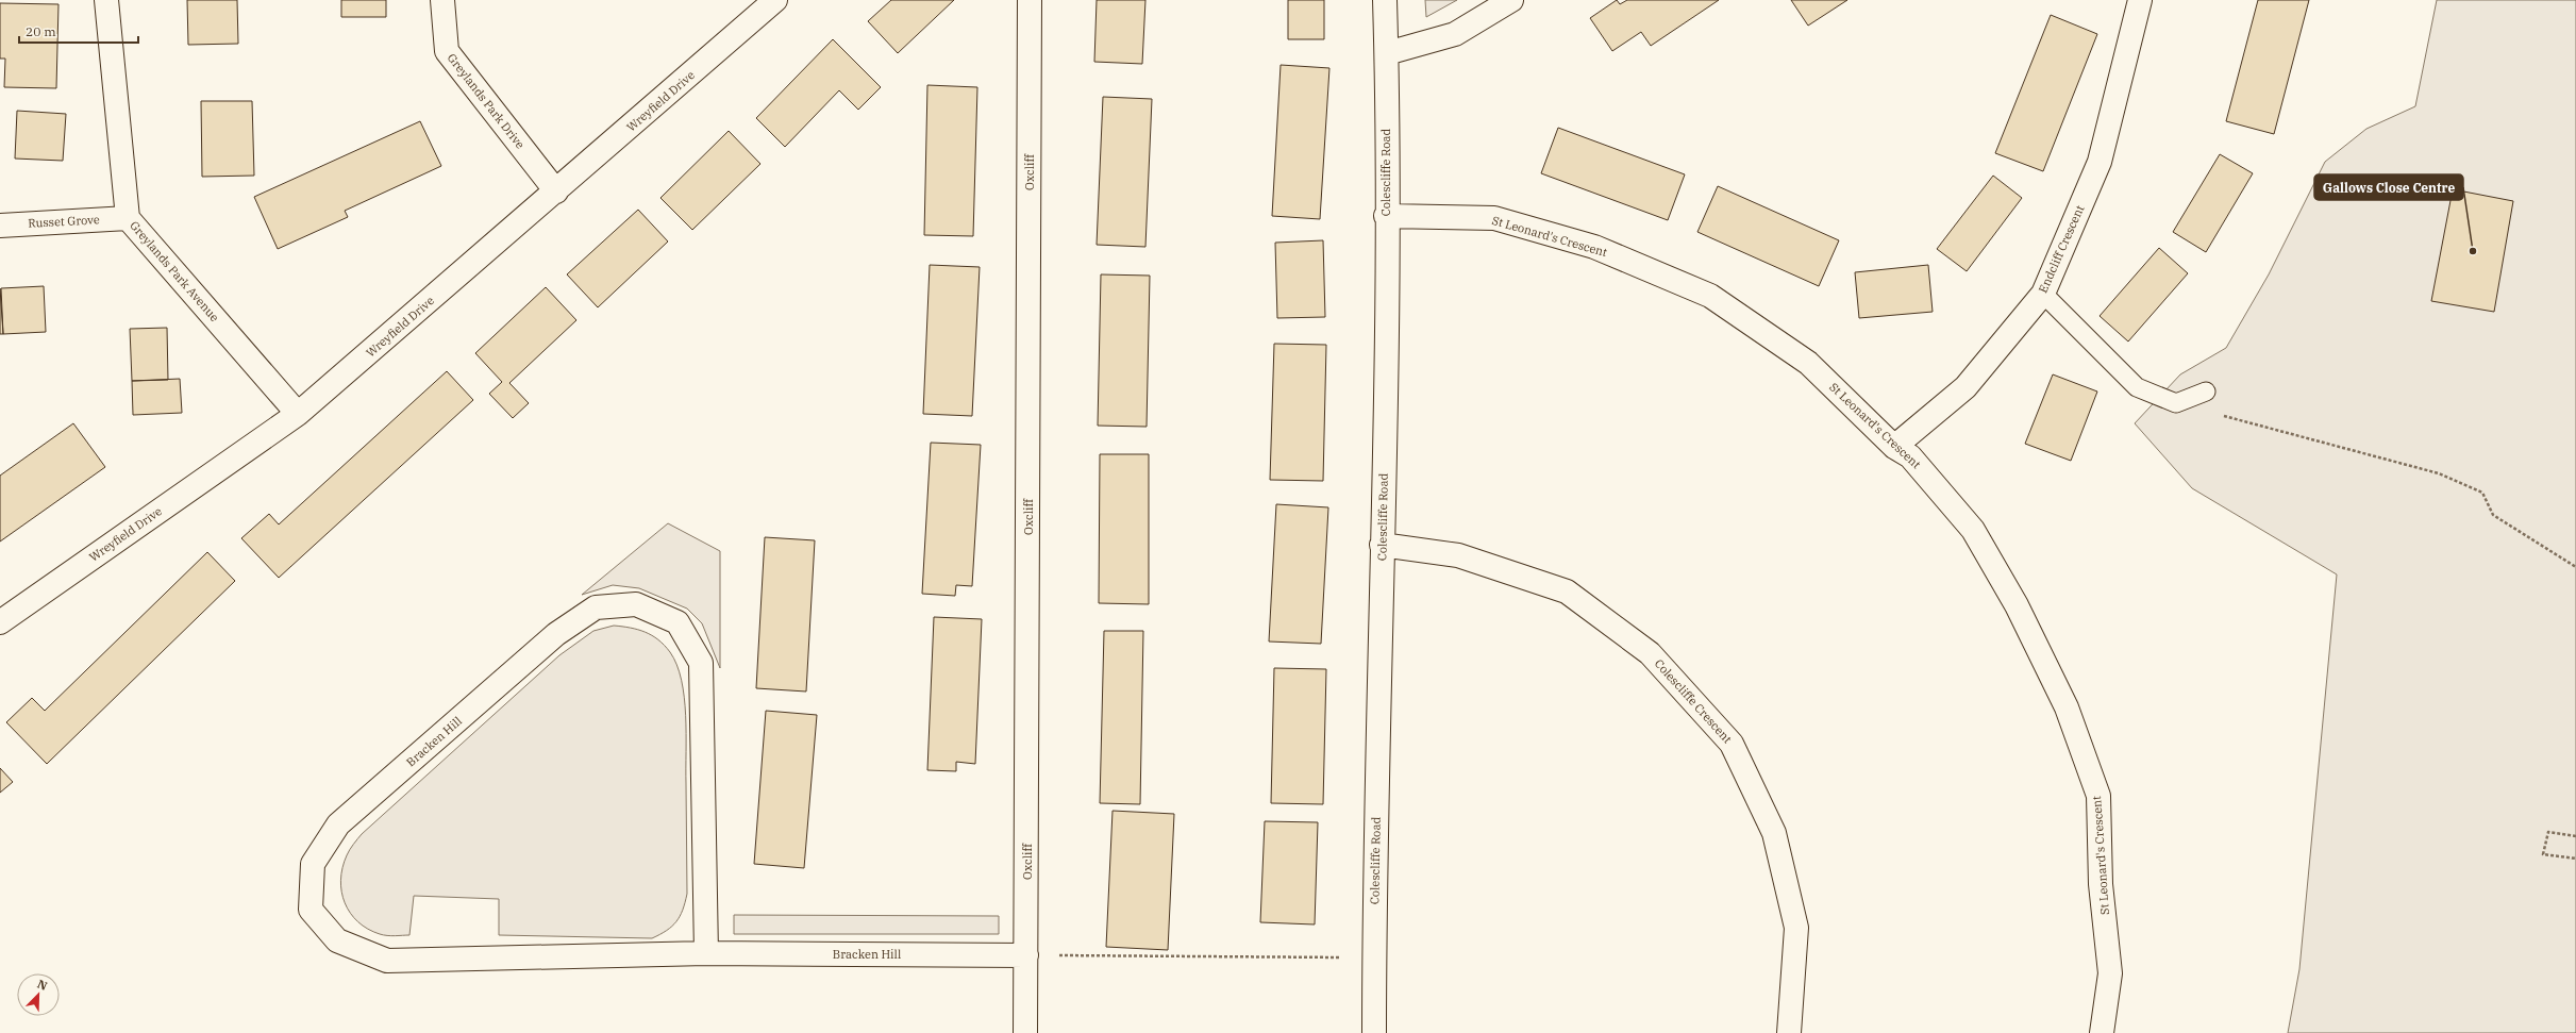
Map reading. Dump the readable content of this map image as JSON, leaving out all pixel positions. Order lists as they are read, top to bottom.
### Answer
{
  "streets": {
    "street": [
      "Greylands Park Drive",
      "Wreyfield Drive",
      "Oxcliff",
      "Colescliffe Road",
      "Russet Grove",
      "St Leonard's Crescent",
      "Endcliff Crescent",
      "Greylands Park Avenue",
      "Colescliffe Crescent",
      "Bracken Hill"
    ]
  },
  "crossings": [
    ["Greylands Park Drive", "Wreyfield Drive"],
    ["Wreyfield Drive", "Greylands Park Avenue"],
    ["Oxcliff", "Bracken Hill"],
    ["Colescliffe Road", "St Leonard's Crescent"],
    ["Colescliffe Road", "Colescliffe Crescent"],
    ["Russet Grove", "Greylands Park Avenue"],
    ["St Leonard's Crescent", "Endcliff Crescent"]
  ],
  "places": ["Gallows Close Centre"],
  "scale_bar": "20 m",
  "north": "top right"
}
